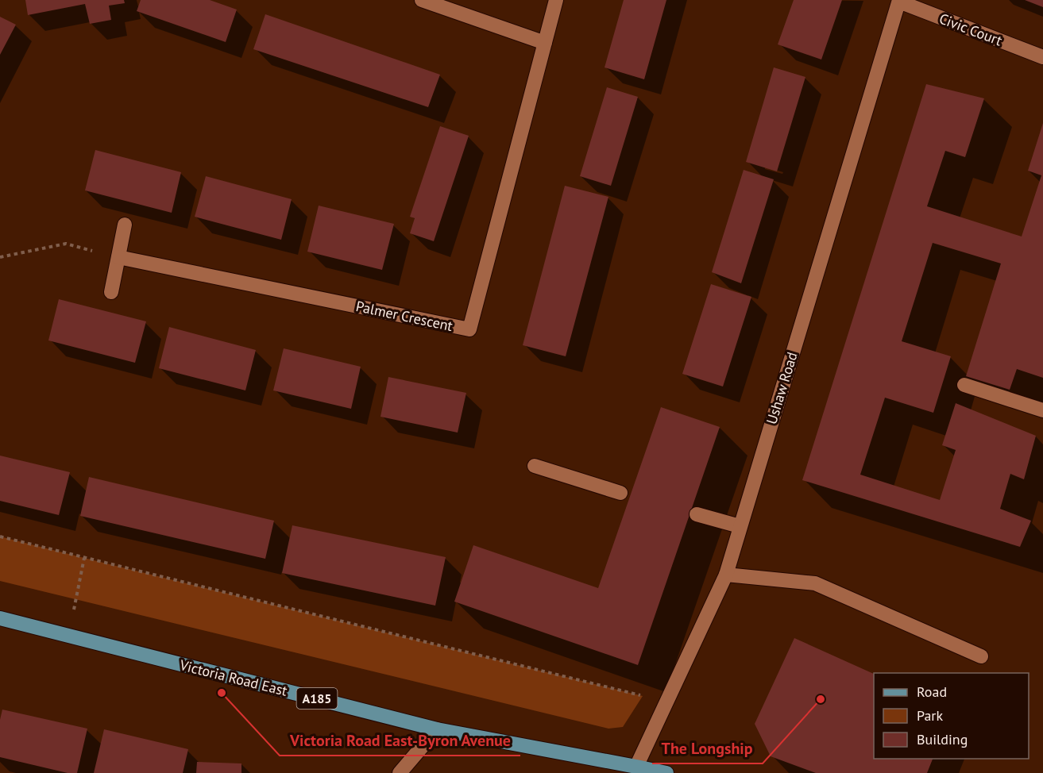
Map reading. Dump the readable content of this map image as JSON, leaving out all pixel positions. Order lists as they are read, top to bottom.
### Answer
{
  "streets": {
    "main road": ["Victoria Road East", "A185"],
    "street": ["Civic Court", "Palmer Crescent", "Ushaw Road"]
  },
  "crossings": [
    ["Civic Court", "Ushaw Road"],
    ["Ushaw Road", "Victoria Road East"]
  ],
  "places": ["Victoria Road East-Byron Avenue", "The Longship"],
  "legend": ["Road", "Park", "Building"]
}
